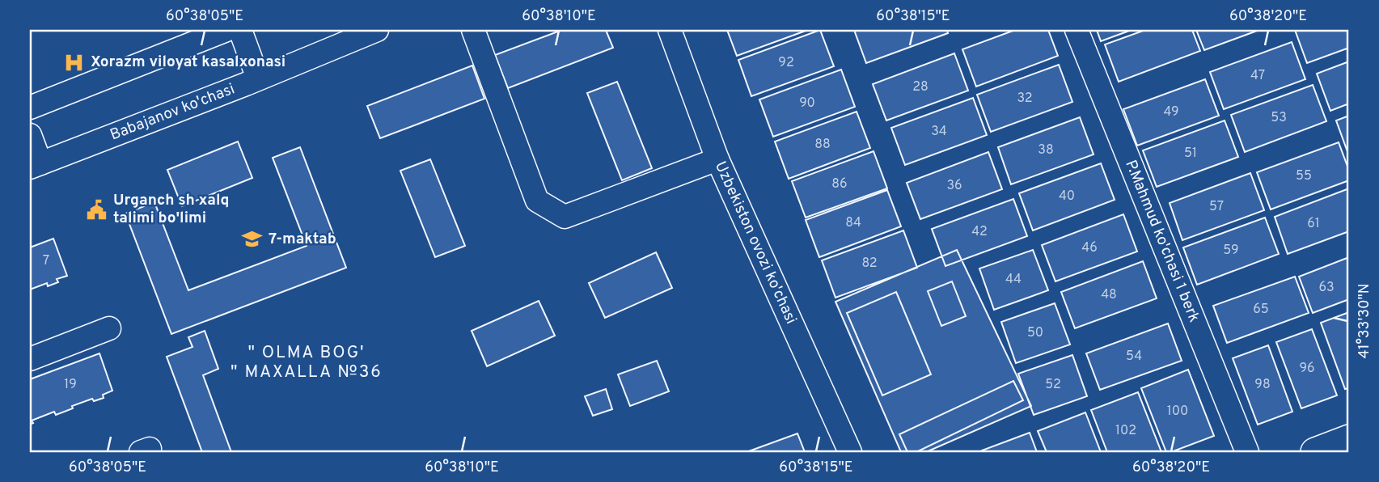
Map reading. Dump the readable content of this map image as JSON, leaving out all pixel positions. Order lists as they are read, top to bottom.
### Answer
{
  "streets": {
    "street": ["Babajanov ko'chasi", "P.Mahmud ko'chasi 1 berk", "Uzbekiston ovozi ko'chasi"]
  },
  "districts": ["\" OLMA BOG' \" MAXALLA №36"],
  "places": {
    "hospital": ["Xorazm viloyat kasalxonasi"],
    "public building": ["Urganch sh xalq talimi bo'limi"],
    "school or university": ["7-maktab"]
  },
  "house_numbers": [
    "92",
    "47",
    "28",
    "32",
    "90",
    "49",
    "53",
    "34",
    "88",
    "38",
    "51",
    "55",
    "86",
    "36",
    "40",
    "57",
    "84",
    "61",
    "42",
    "46",
    "59",
    "7",
    "82",
    "44",
    "63",
    "48",
    "65",
    "50",
    "54",
    "96",
    "19",
    "52",
    "98",
    "100",
    "102"
  ],
  "coordinates": [
    "60°38'05\"E",
    "60°38'10\"E",
    "60°38'15\"E",
    "60°38'20\"E",
    "41°33'30\"N"
  ]
}
